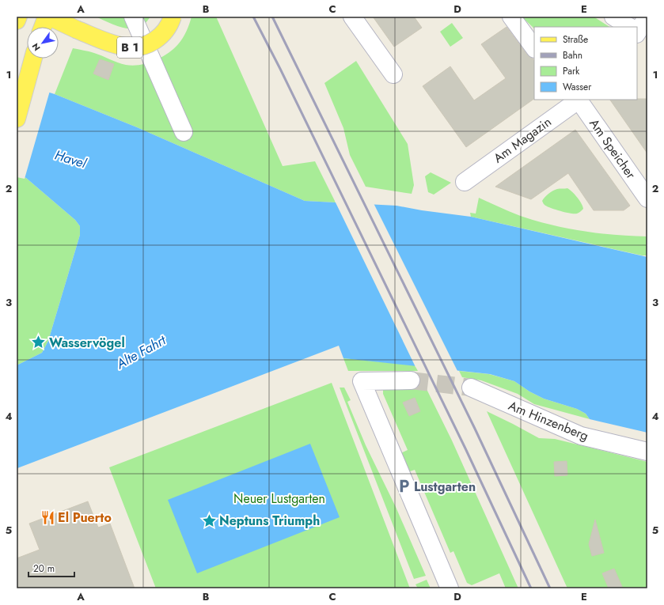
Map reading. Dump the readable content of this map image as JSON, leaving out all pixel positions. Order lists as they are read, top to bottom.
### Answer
{
  "streets": {
    "main road": ["B 1"],
    "street": ["Am Magazin", "Am Speicher", "Am Hinzenberg"]
  },
  "crossings": [
    ["Am Magazin", "Am Speicher"]
  ],
  "water": ["Havel", "Alte Fahrt"],
  "parks": ["Neuer Lustgarten"],
  "places": {
    "place": ["Wasservögel", "Neptuns Triumph"],
    "parking": ["Lustgarten"],
    "restaurant": ["El Puerto"]
  },
  "legend": [
    "Straße",
    "Bahn",
    "Park",
    "Wasser"
  ],
  "scale_bar": "20 m",
  "north": "bottom left",
  "grid": {
    "columns": [
      "A",
      "B",
      "C",
      "D",
      "E"
    ],
    "rows": [
      "1",
      "2",
      "3",
      "4",
      "5"
    ]
  }
}
